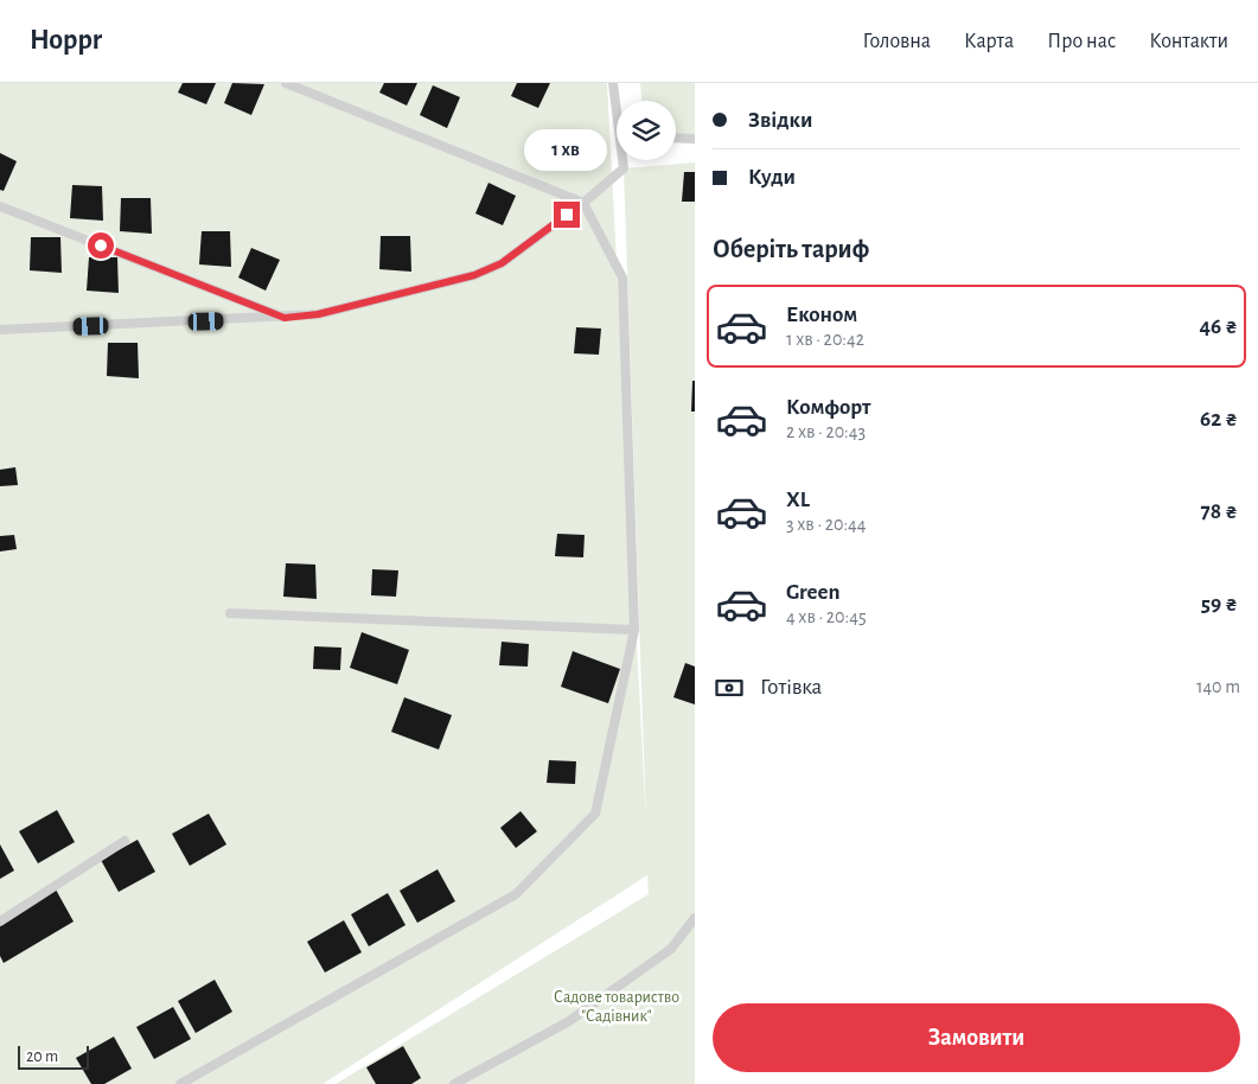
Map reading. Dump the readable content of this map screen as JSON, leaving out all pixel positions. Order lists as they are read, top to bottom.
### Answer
{
  "parks": ["Садове товариство \"Садівник\""],
  "scale_bar": "20 m",
  "page": {
    "header": "Hoppr",
    "nav": [
      "Головна",
      "Карта",
      "Про нас",
      "Контакти"
    ],
    "banner": ["Звідки", "Куди"],
    "bubble": "1 хв",
    "heading": "Оберіть тариф",
    "list": [
      {
        "name": "Економ",
        "note": "1 хв · 20:42",
        "value": "46 ₴"
      },
      {
        "name": "Комфорт",
        "note": "2 хв · 20:43",
        "value": "62 ₴"
      },
      {
        "name": "XL",
        "note": "3 хв · 20:44",
        "value": "78 ₴"
      },
      {
        "name": "Green",
        "note": "4 хв · 20:45",
        "value": "59 ₴"
      }
    ],
    "pay": ["Готівка", "140 m"],
    "buttons": "Замовити",
    "scale": "20 m"
  }
}
